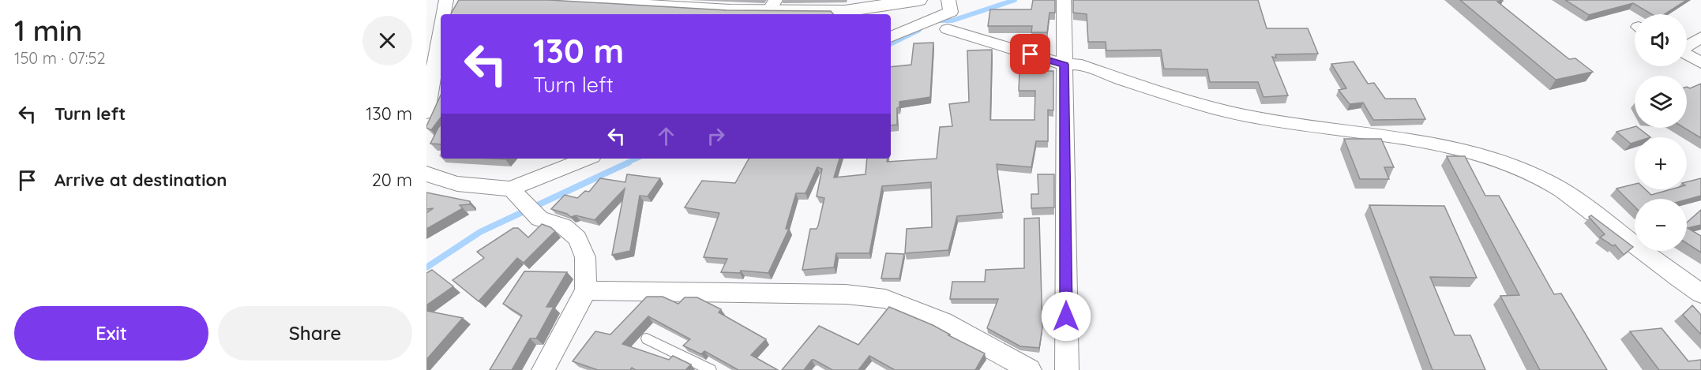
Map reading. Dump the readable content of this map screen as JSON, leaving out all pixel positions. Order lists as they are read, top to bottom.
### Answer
{
  "page": {
    "heading": ["1 min", "150 m · 07:52"],
    "map_buttons": ["+", "−"],
    "turn": ["130 m", "Turn left"],
    "list": [
      {
        "name": "Turn left",
        "value": "130 m"
      },
      {
        "name": "Arrive at destination",
        "value": "20 m"
      }
    ],
    "buttons": ["Exit", "Share"]
  }
}
